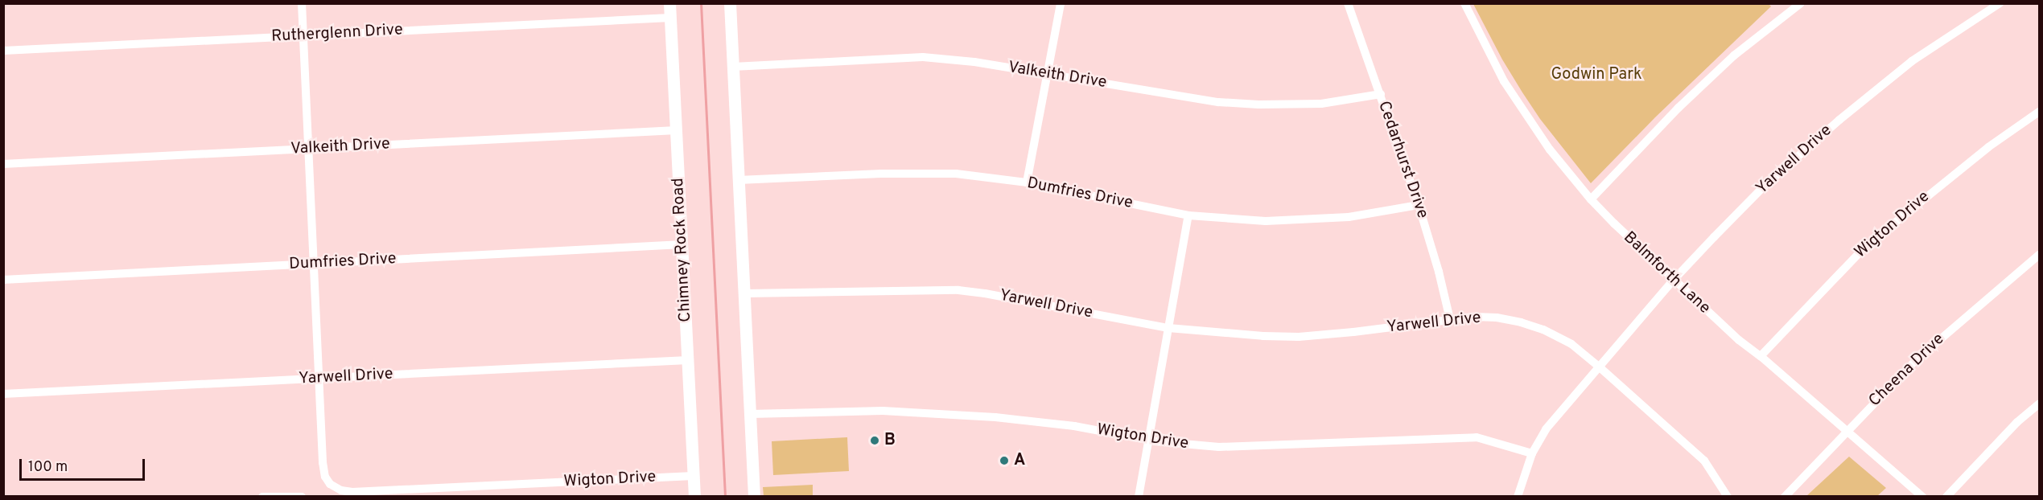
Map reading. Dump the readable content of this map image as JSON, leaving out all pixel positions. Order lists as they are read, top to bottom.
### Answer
{
  "streets": {
    "main road": ["Chimney Rock Road"],
    "street": [
      "Rutherglenn Drive",
      "Valkeith Drive",
      "Cedarhurst Drive",
      "Yarwell Drive",
      "Dumfries Drive",
      "Wigton Drive",
      "Balmforth Lane",
      "Cheena Drive"
    ]
  },
  "crossings": [
    ["Rutherglenn Drive", "Chimney Rock Road"],
    ["Valkeith Drive", "Cedarhurst Drive"],
    ["Valkeith Drive", "Chimney Rock Road"],
    ["Cedarhurst Drive", "Yarwell Drive"],
    ["Cedarhurst Drive", "Dumfries Drive"],
    ["Yarwell Drive", "Wigton Drive"],
    ["Yarwell Drive", "Chimney Rock Road"],
    ["Yarwell Drive", "Balmforth Lane"],
    ["Dumfries Drive", "Chimney Rock Road"],
    ["Wigton Drive", "Chimney Rock Road"],
    ["Wigton Drive", "Balmforth Lane"],
    ["Balmforth Lane", "Cheena Drive"]
  ],
  "parks": ["Godwin Park"],
  "places": ["B", "A"],
  "scale_bar": "100 m"
}
